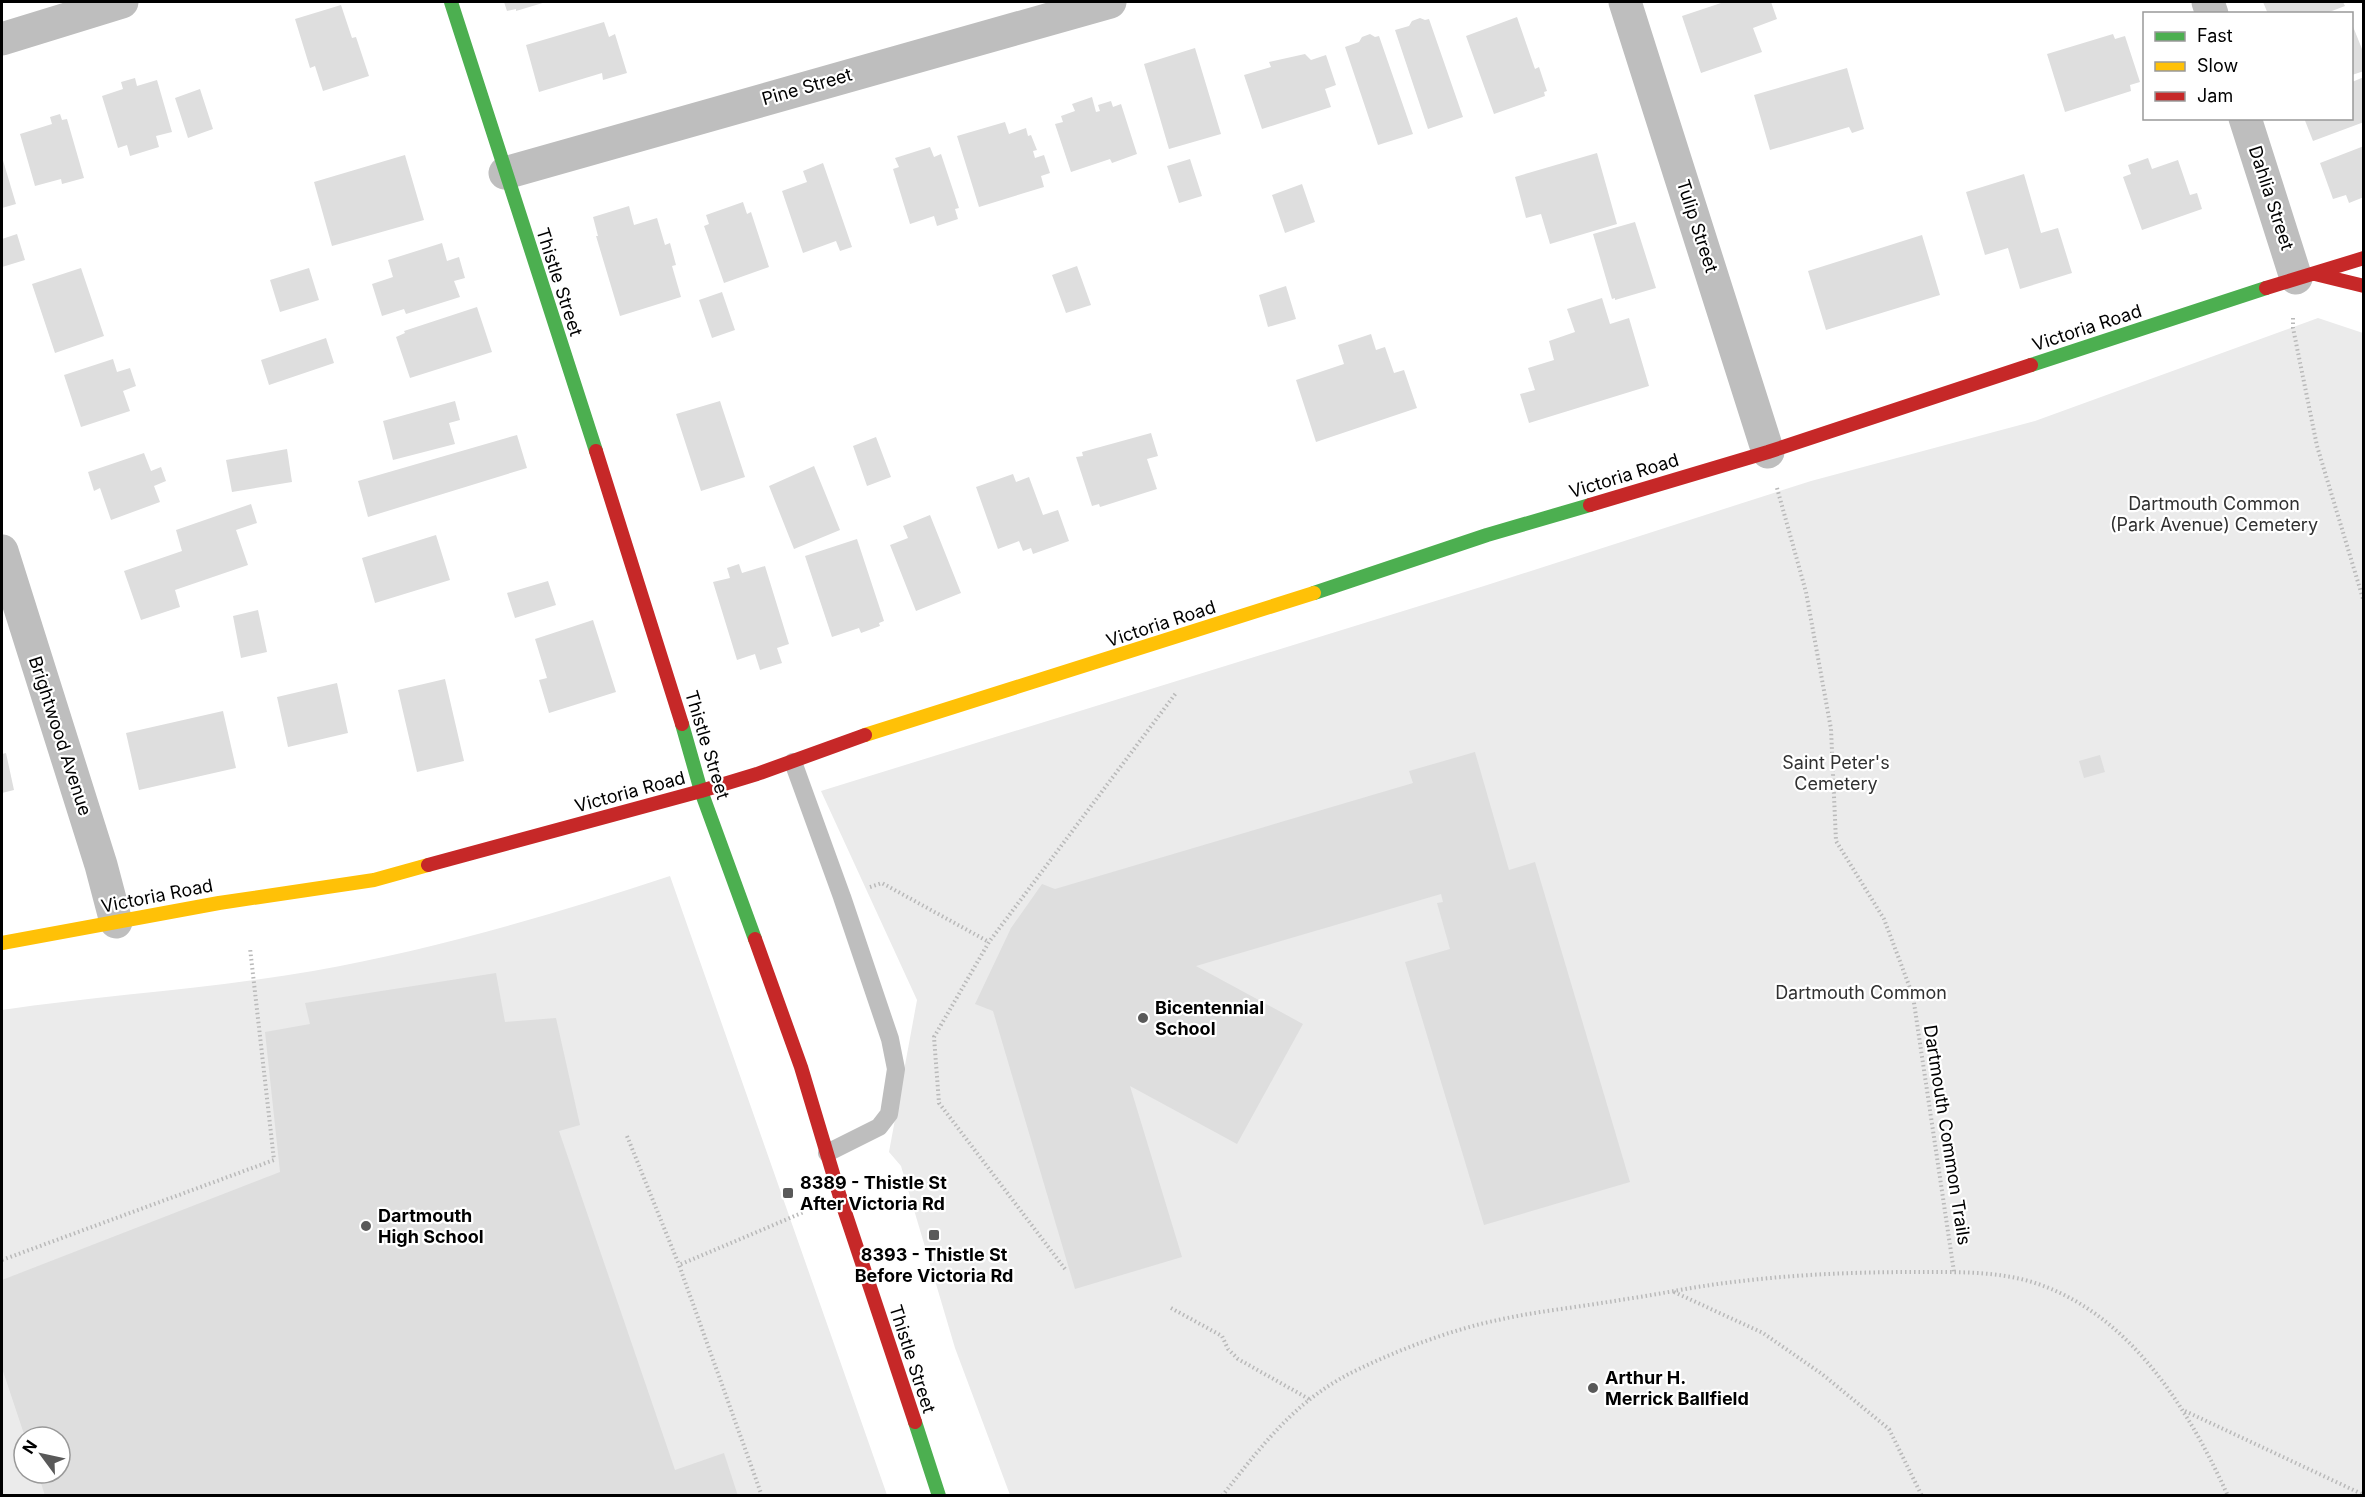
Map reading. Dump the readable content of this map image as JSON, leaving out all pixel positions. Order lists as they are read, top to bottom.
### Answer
{
  "streets": {
    "main road": ["Thistle Street", "Victoria Road"],
    "street": [
      "Pine Street",
      "Dahlia Street",
      "Tulip Street",
      "Brightwood Avenue"
    ],
    "path": ["Dartmouth Common Trails"]
  },
  "crossings": [
    ["Pine Street", "Thistle Street"],
    ["Dahlia Street", "Victoria Road"],
    ["Tulip Street", "Victoria Road"],
    ["Tulip Street", "Dartmouth Common Trails"],
    ["Thistle Street", "Victoria Road"],
    ["Victoria Road", "Brightwood Avenue"],
    ["Victoria Road", "Dartmouth Common Trails"]
  ],
  "parks": ["Dartmouth Common (Park Avenue) Cemetery", "Saint Peter's Cemetery", "Dartmouth Common"],
  "places": {
    "other": ["Bicentennial School", "Dartmouth High School", "Arthur H. Merrick Ballfield"],
    "transit": ["8389 - Thistle St After Victoria Rd", "8393 - Thistle St Before Victoria Rd"]
  },
  "legend": ["Fast", "Slow", "Jam"],
  "north": "top left"
}
